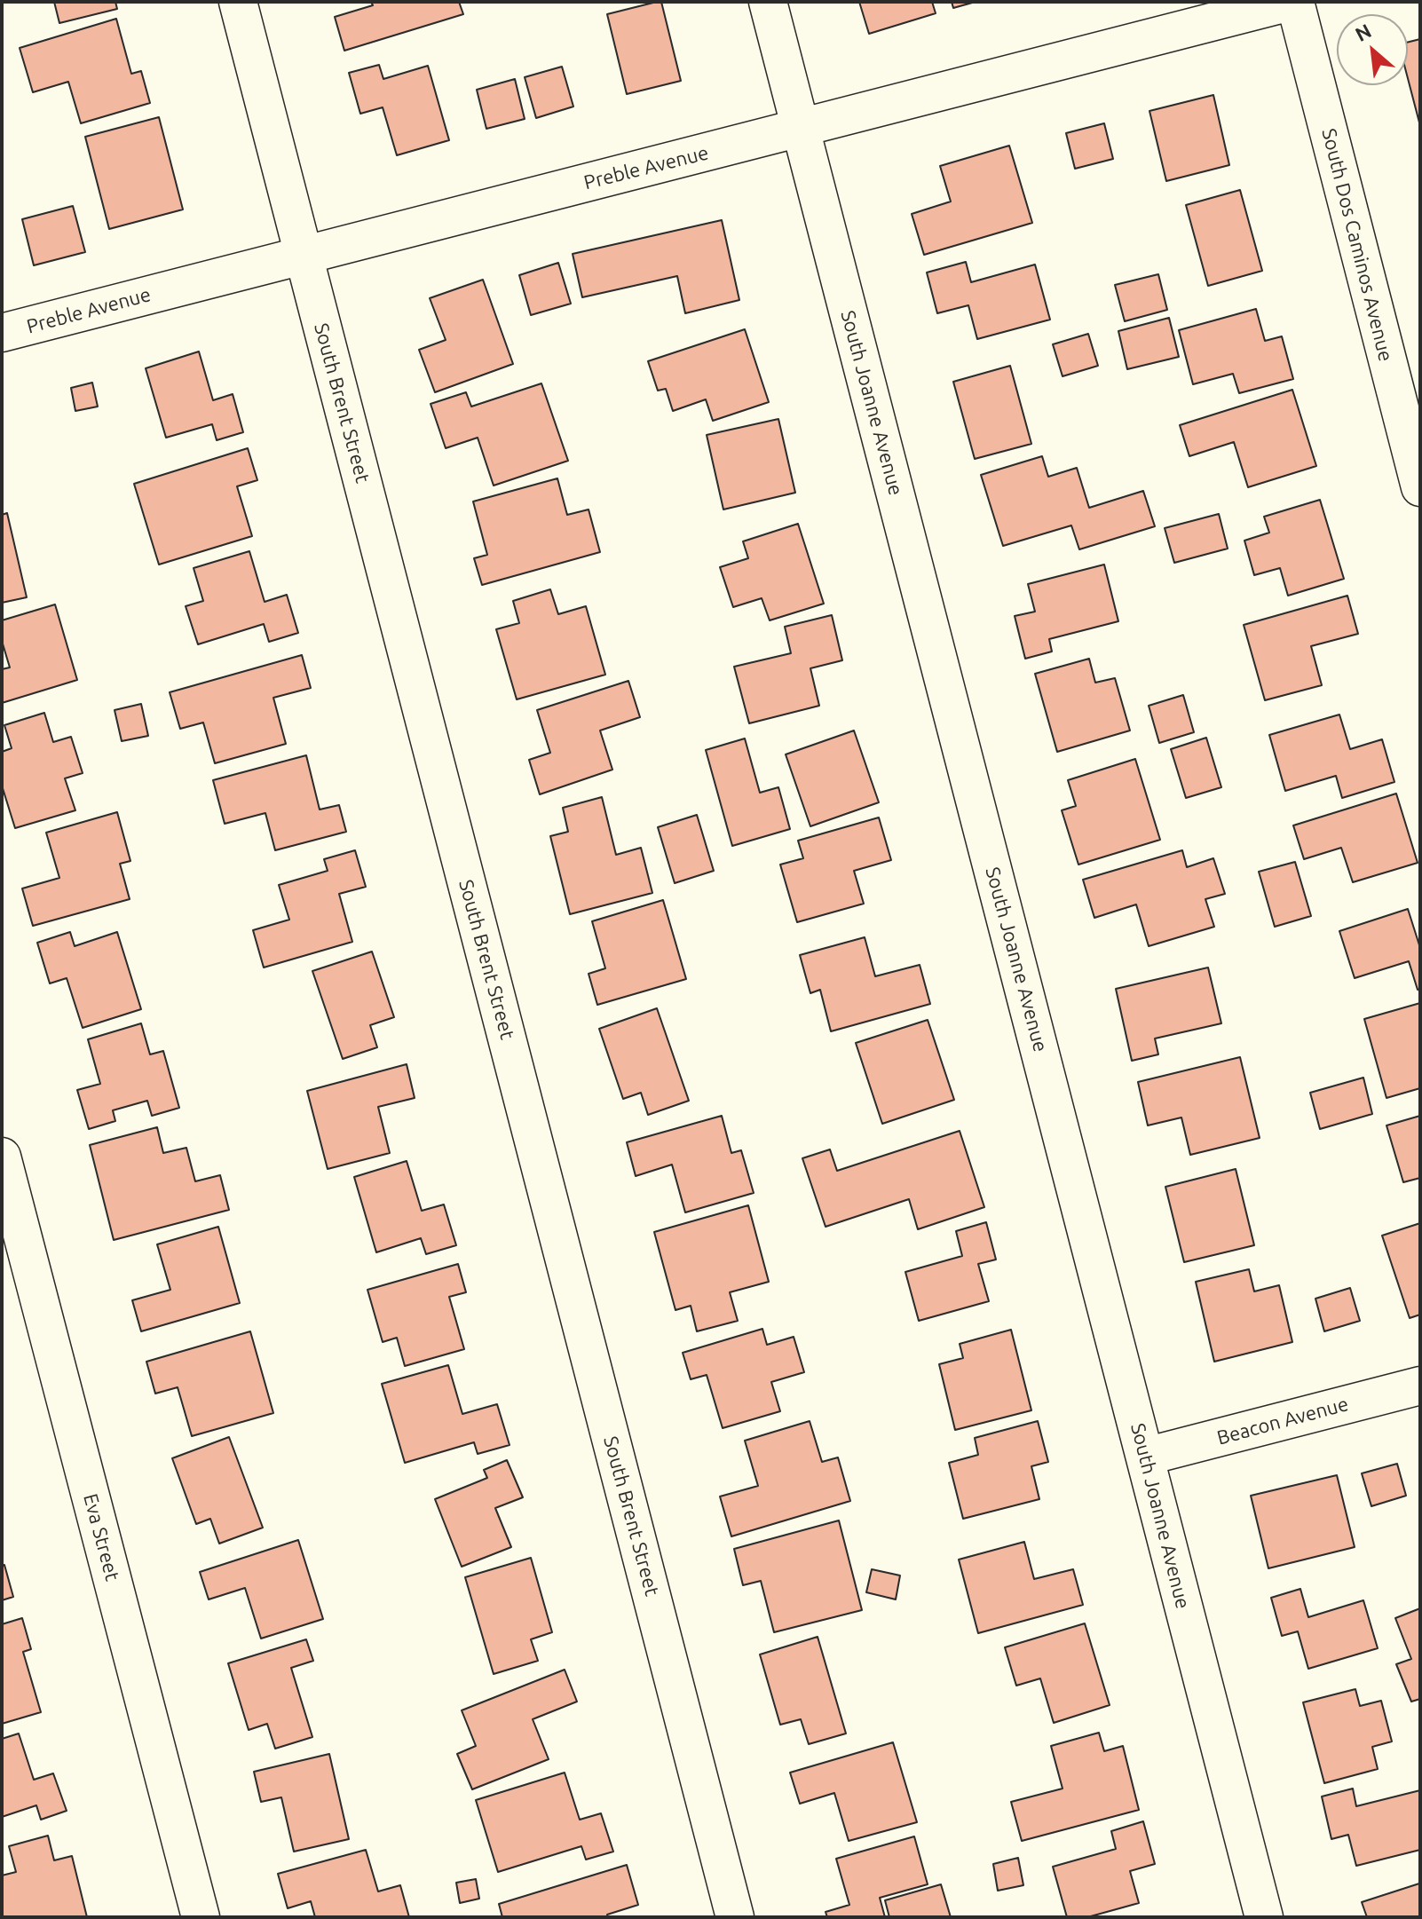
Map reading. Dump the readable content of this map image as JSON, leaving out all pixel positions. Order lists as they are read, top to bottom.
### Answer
{
  "streets": {
    "street": [
      "Preble Avenue",
      "South Dos Caminos Avenue",
      "South Brent Street",
      "South Joanne Avenue",
      "Beacon Avenue",
      "Eva Street"
    ]
  },
  "crossings": [
    ["Preble Avenue", "South Dos Caminos Avenue"],
    ["Preble Avenue", "South Brent Street"],
    ["Preble Avenue", "South Joanne Avenue"],
    ["South Joanne Avenue", "Beacon Avenue"]
  ],
  "north": "top left"
}
